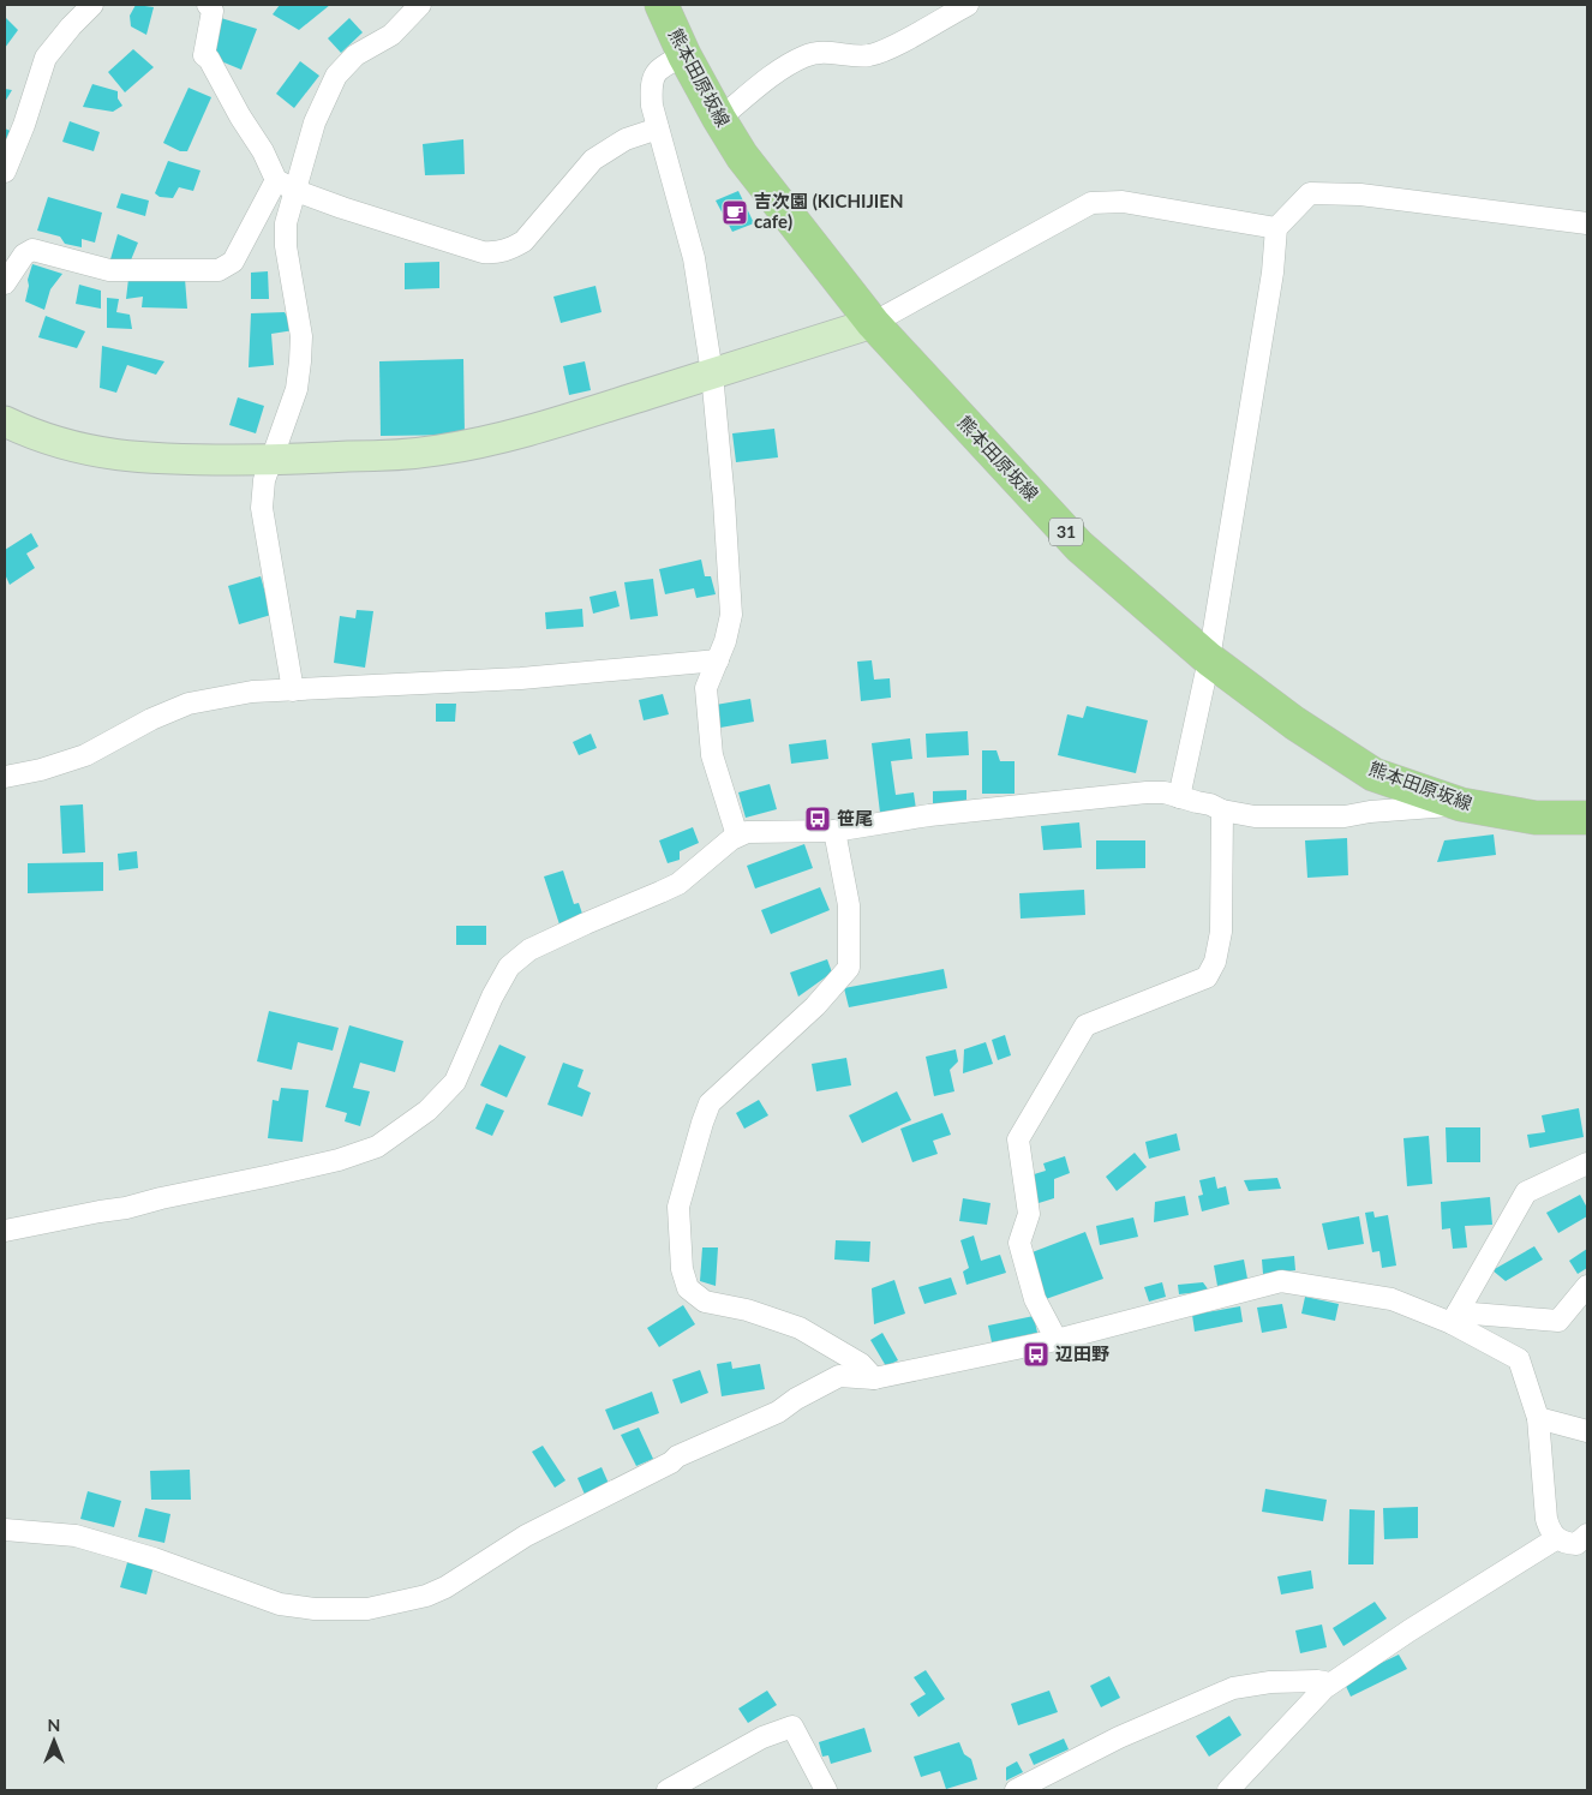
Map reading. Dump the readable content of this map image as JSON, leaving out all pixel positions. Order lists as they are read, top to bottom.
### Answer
{
  "streets": {
    "main road": ["熊本田原坂線", "31"]
  },
  "places": {
    "cafe": ["吉次園 (KICHIJIEN cafe)"],
    "bus stop": ["笹尾", "辺田野"]
  },
  "north": "top"
}
